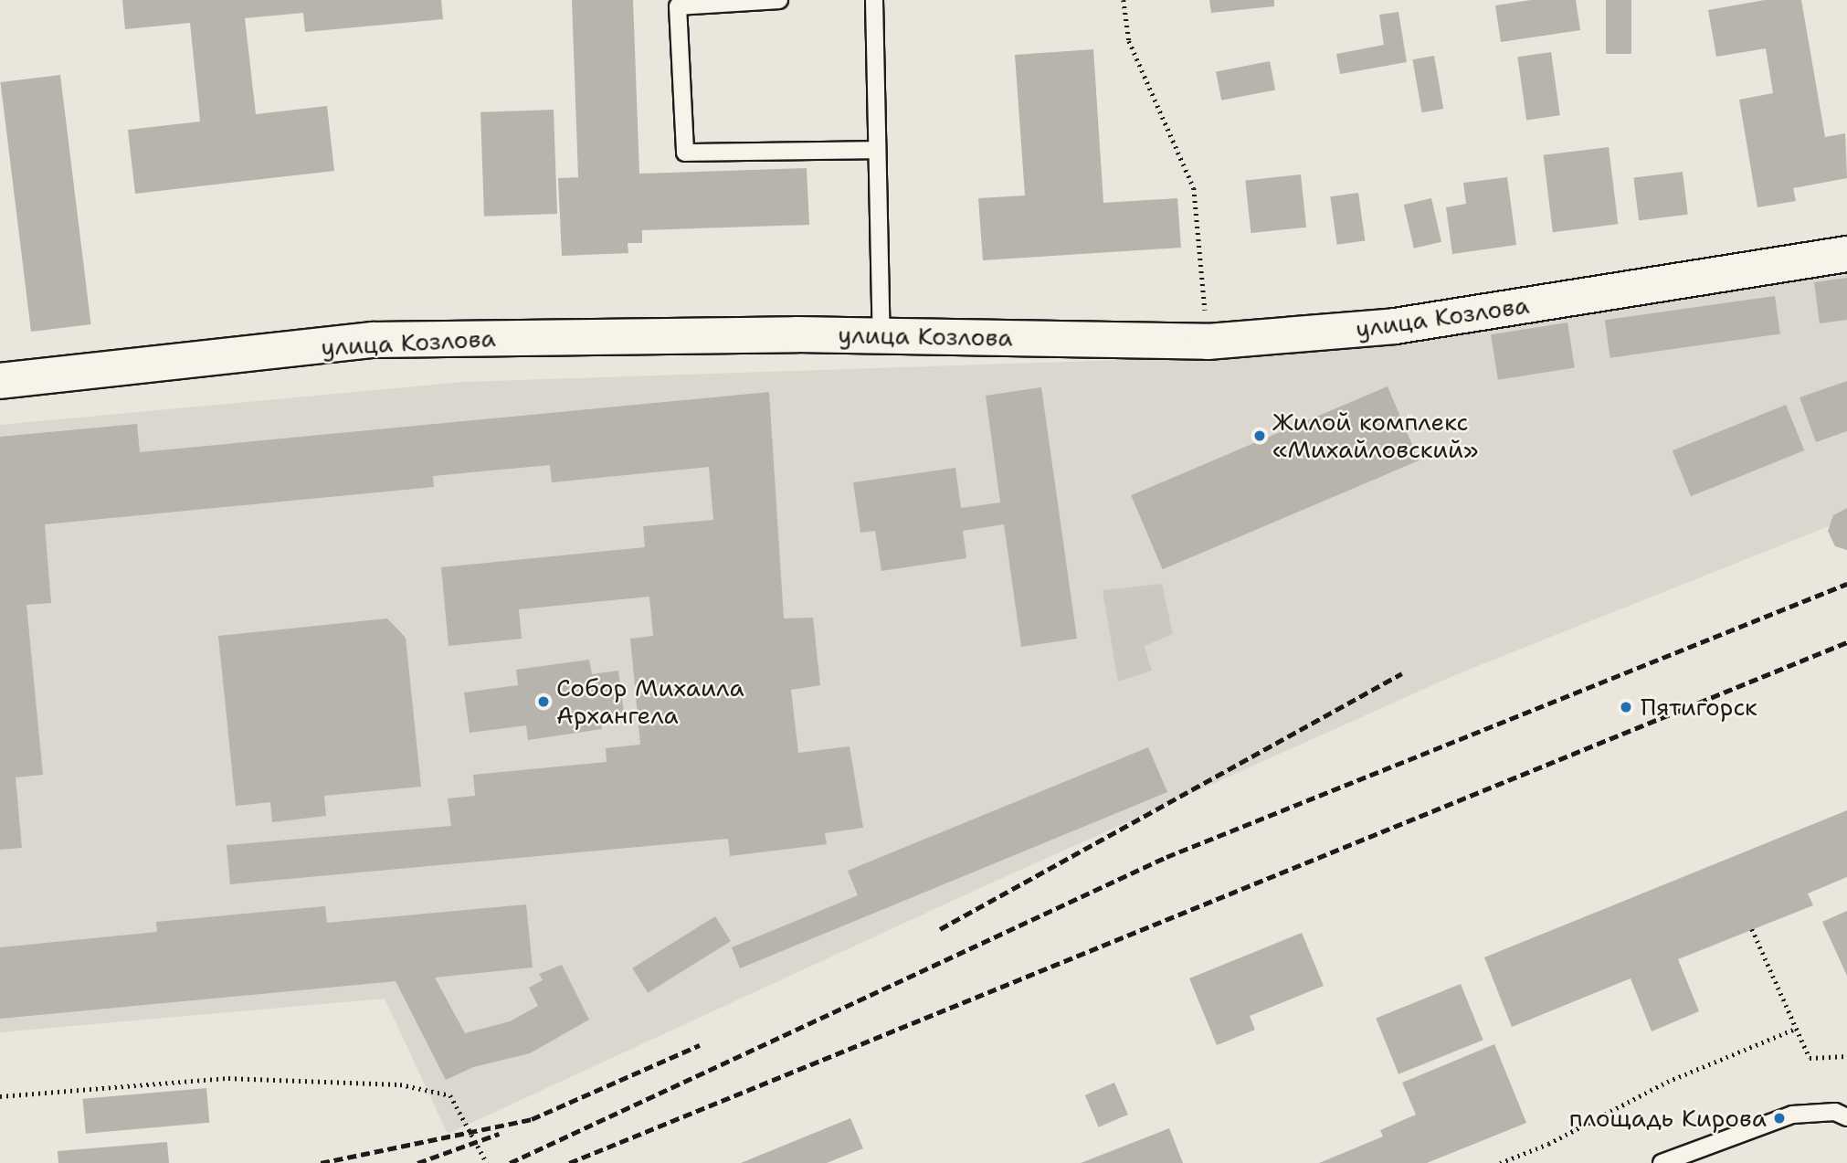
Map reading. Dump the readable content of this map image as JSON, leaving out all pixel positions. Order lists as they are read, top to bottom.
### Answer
{
  "streets": {
    "street": ["улица Козлова"]
  },
  "places": [
    "Жилой комплекс «Михайловский»",
    "Собор Михаила Архангела",
    "Пятигорск",
    "площадь Кирова"
  ]
}
